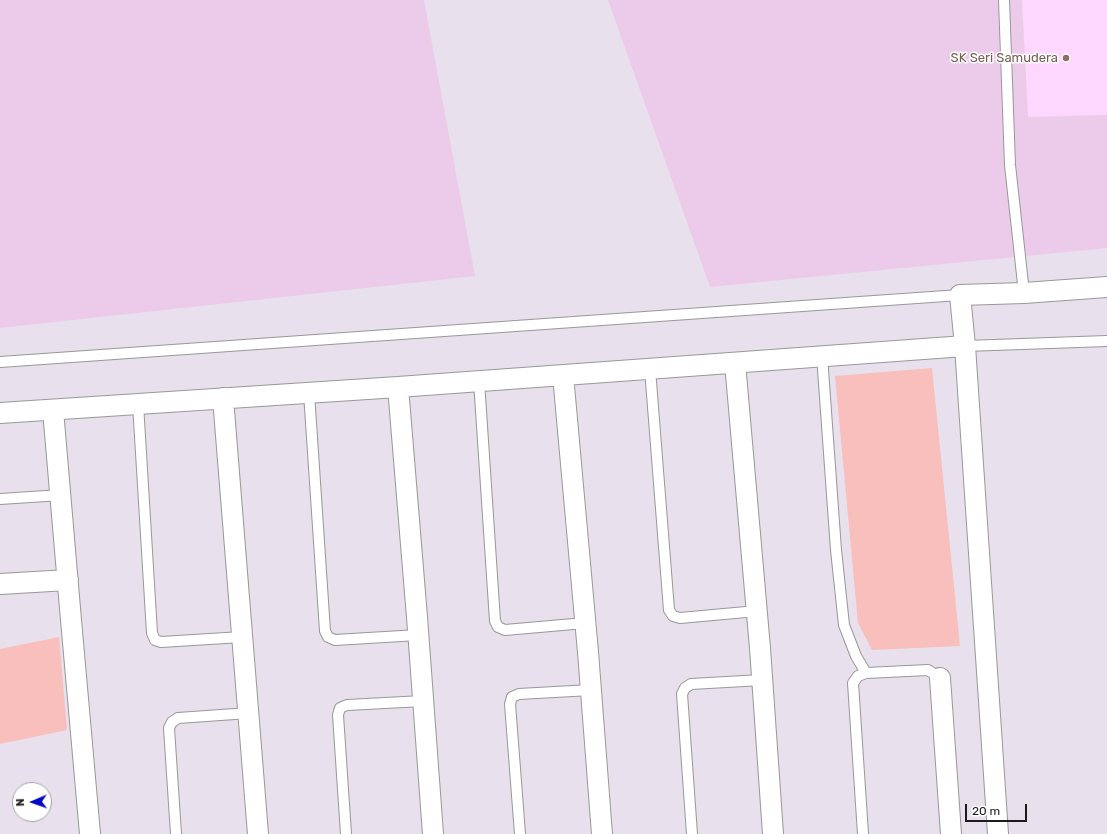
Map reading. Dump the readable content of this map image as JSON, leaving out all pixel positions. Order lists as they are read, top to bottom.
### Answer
{
  "places": ["SK Seri Samudera"],
  "scale_bar": "20 m",
  "north": "left"
}
